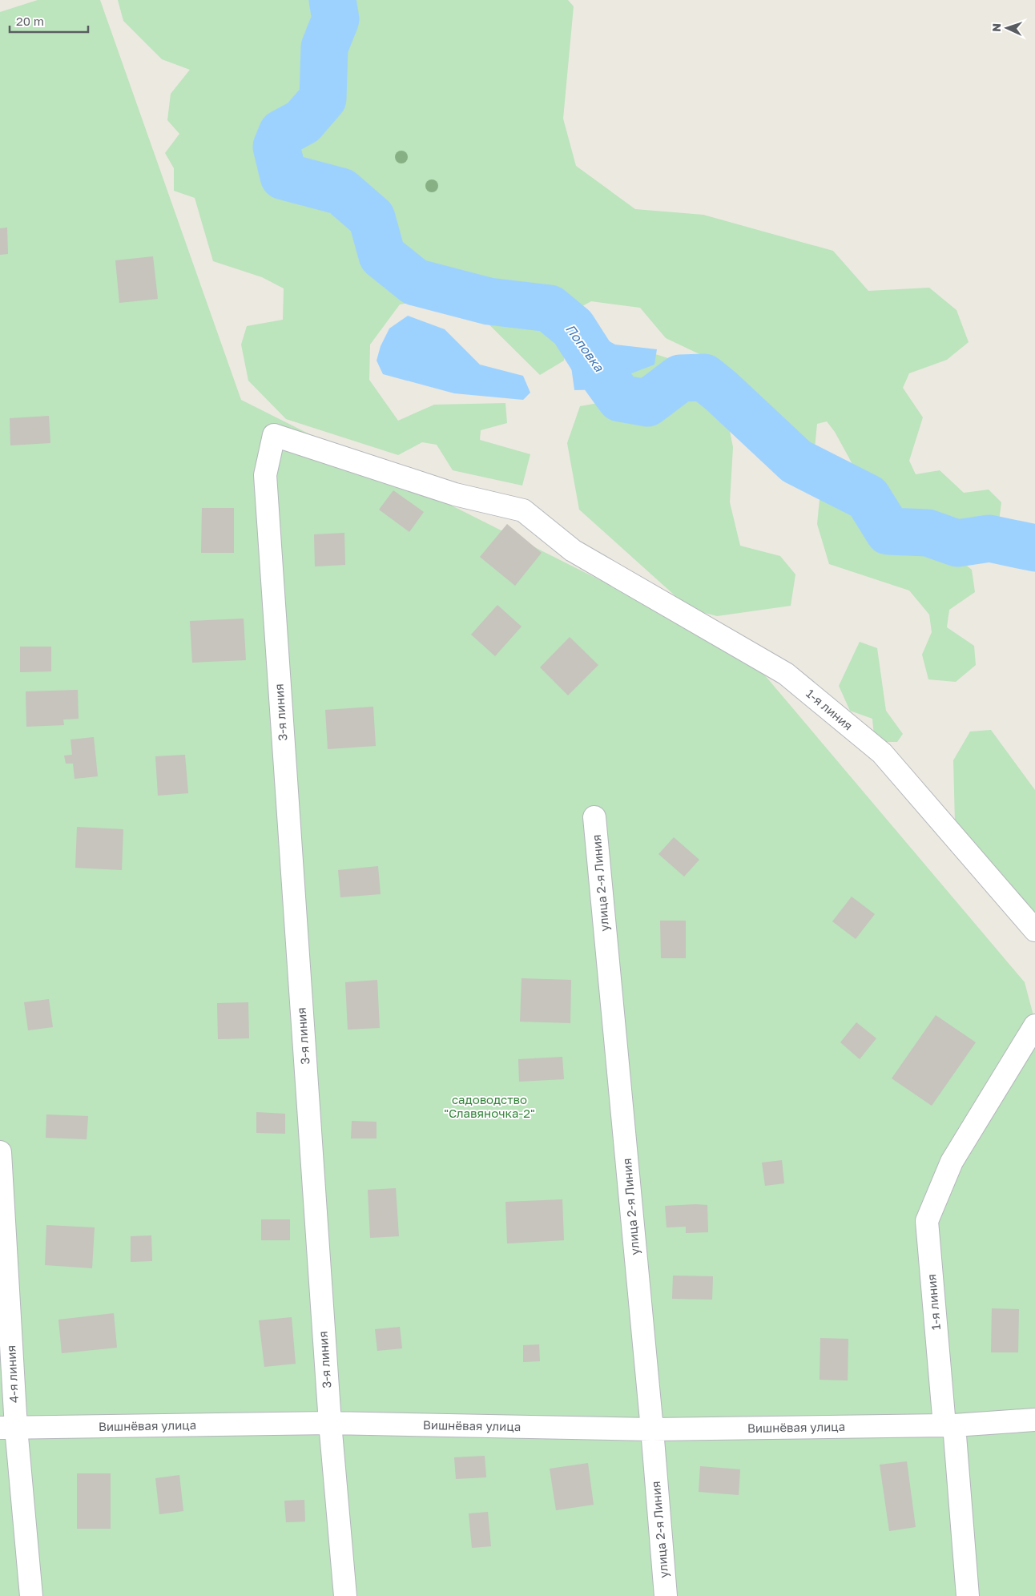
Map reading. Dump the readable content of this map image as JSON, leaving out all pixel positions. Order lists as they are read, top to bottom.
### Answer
{
  "streets": {
    "street": [
      "1-я линия",
      "3-я линия",
      "улица 2-я Линия",
      "4-я линия",
      "Вишнёвая улица"
    ]
  },
  "crossings": [
    ["1-я линия", "3-я линия"],
    ["1-я линия", "Вишнёвая улица"],
    ["3-я линия", "Вишнёвая улица"],
    ["улица 2-я Линия", "Вишнёвая улица"],
    ["4-я линия", "Вишнёвая улица"]
  ],
  "water": ["Поповка"],
  "parks": ["садоводство \"Славяночка-2\""],
  "scale_bar": "20 m",
  "north": "left"
}
